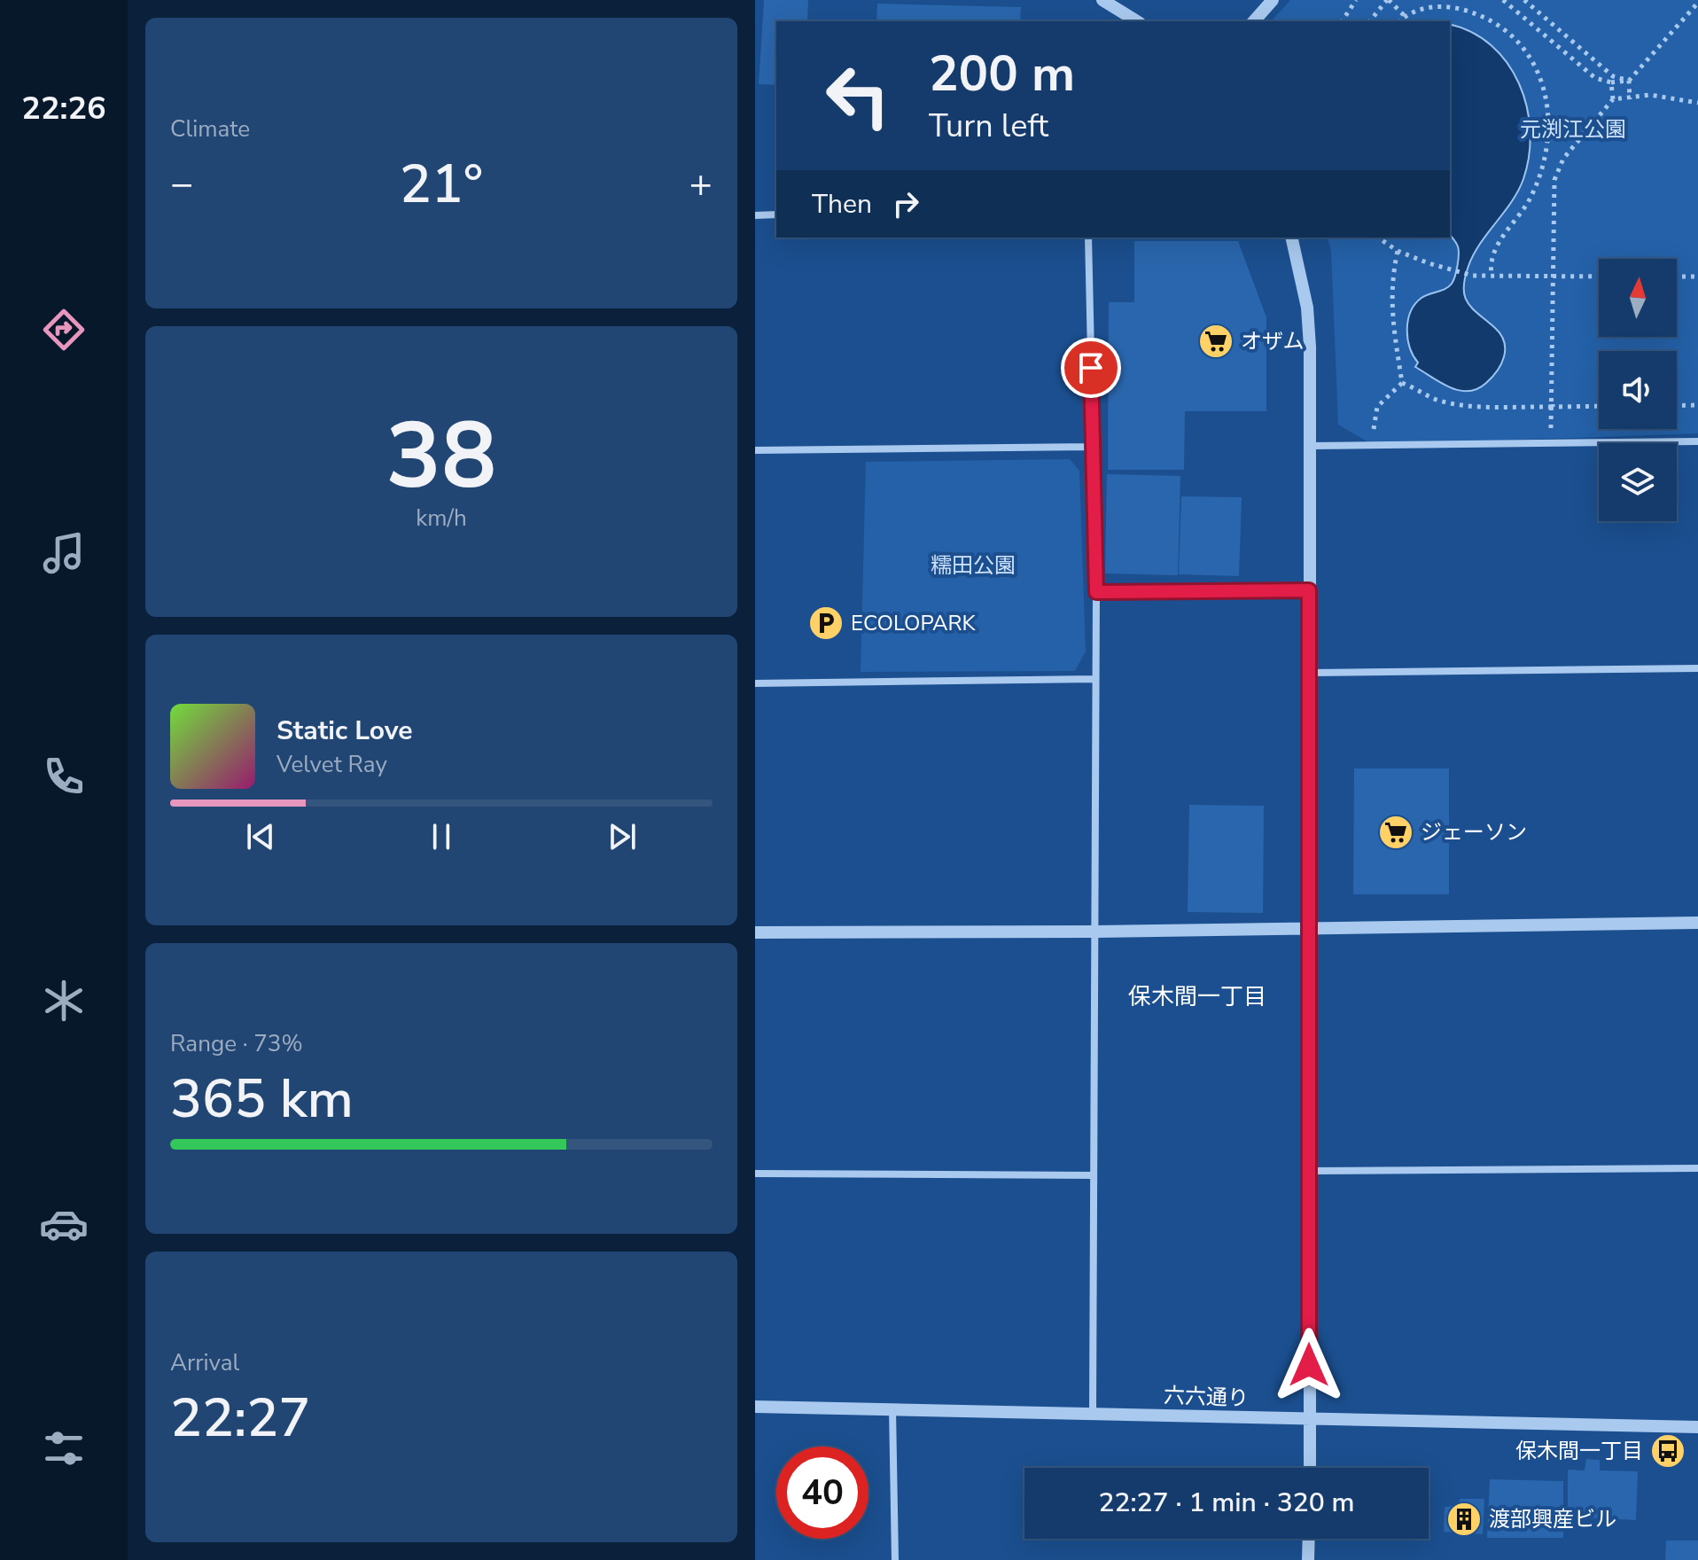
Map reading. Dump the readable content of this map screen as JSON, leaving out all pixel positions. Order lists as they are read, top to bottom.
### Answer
{
  "streets": {
    "street": ["六六通り"]
  },
  "districts": ["保木間一丁目"],
  "parks": ["元渕江公園", "糯田公園"],
  "places": {
    "supermarket": ["オザム", "ジェーソン"],
    "parking": ["ECOLOPARK"],
    "bus stop": ["保木間一丁目"],
    "building": ["渡部興産ビル"]
  },
  "north": "top",
  "page": {
    "tabs": "22:26",
    "tile": [
      "Climate",
      ["38", "km/h"],
      ["Range · 73%", "365 km"],
      ["Arrival", "22:27"]
    ],
    "turn": ["200 m", "Turn left"],
    "heat": ["−", "21°", "+"],
    "then": "Then",
    "song": ["Static Love", "Velvet Ray"],
    "limit": "40",
    "trip": "22:27 · 1 min · 320 m"
  }
}
